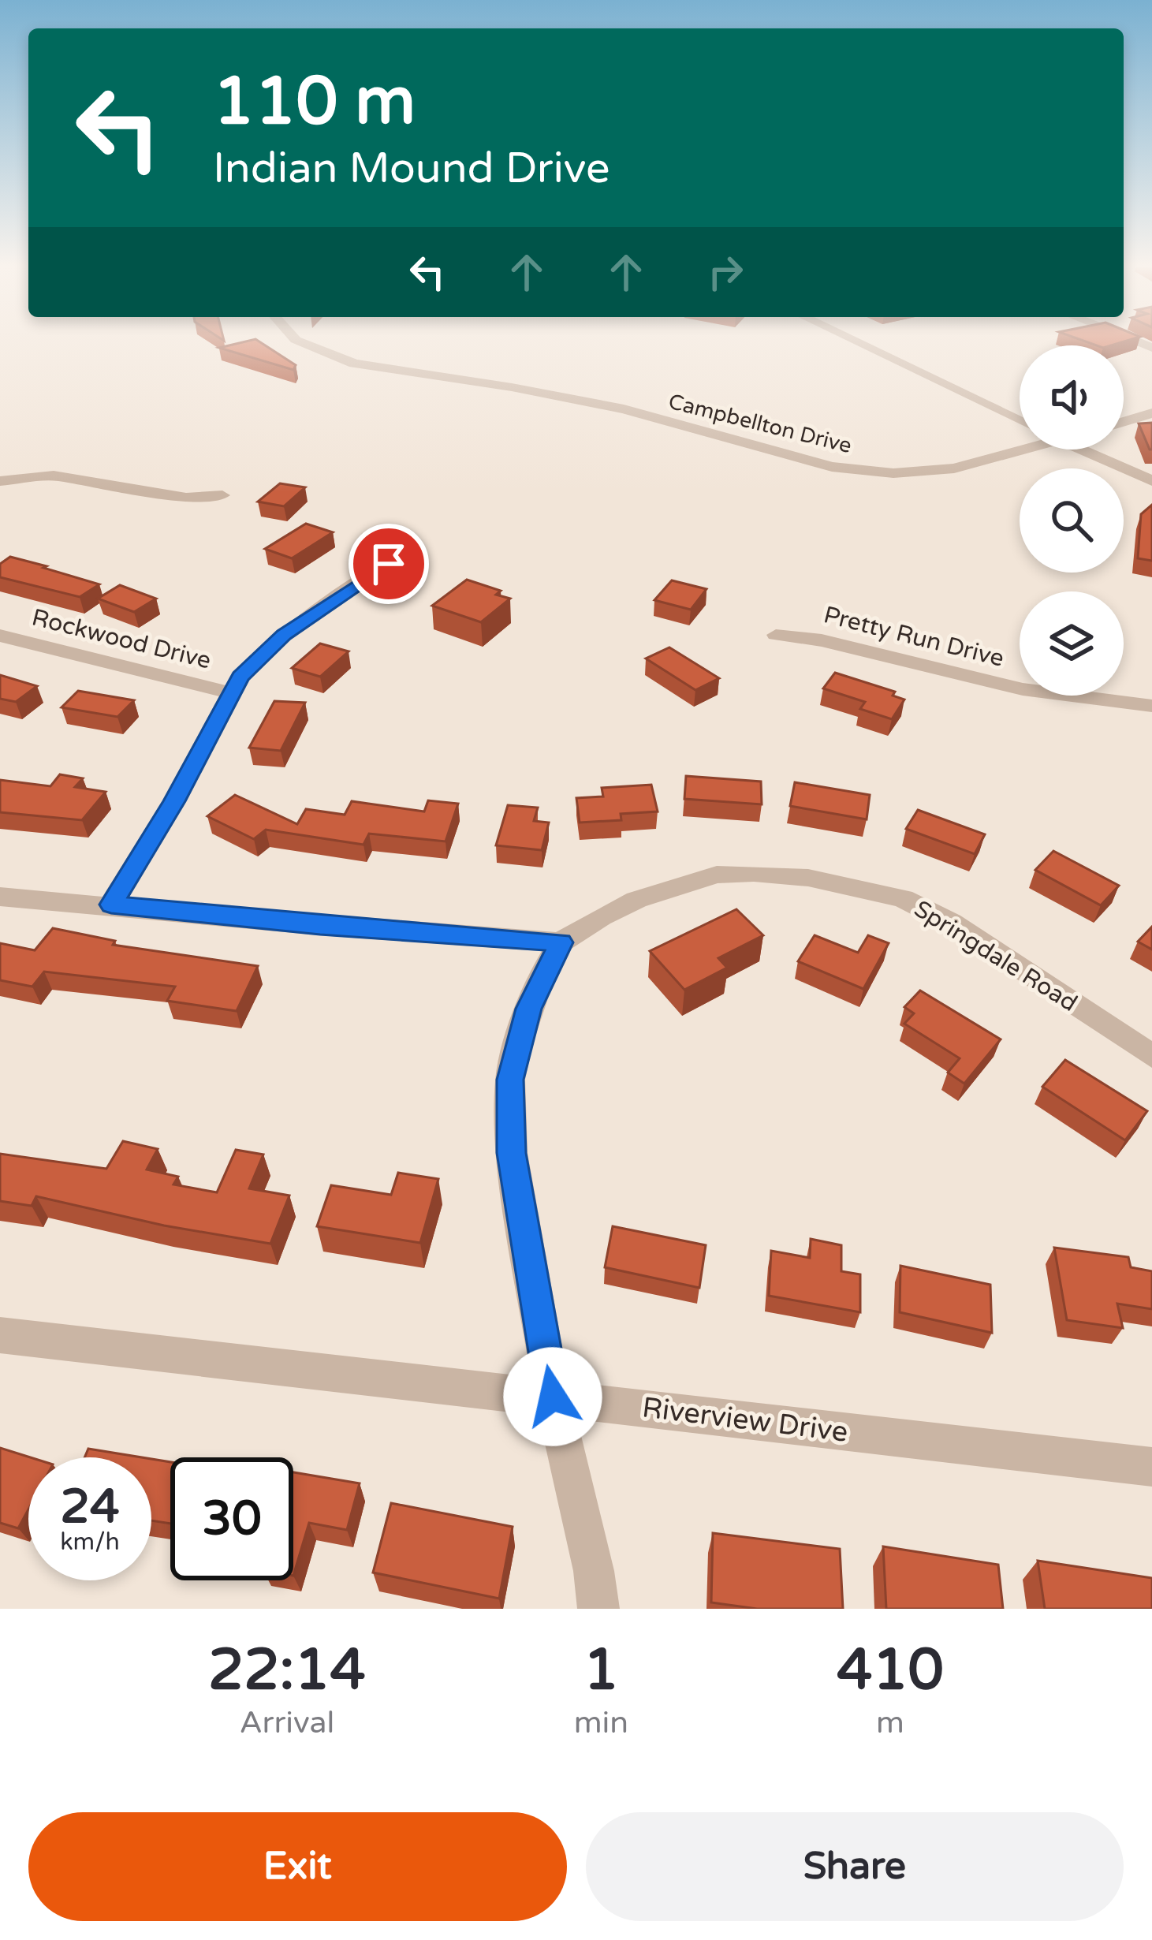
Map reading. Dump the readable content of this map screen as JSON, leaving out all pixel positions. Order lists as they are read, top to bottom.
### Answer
{
  "streets": {
    "street": [
      "Campbellton Drive",
      "Pretty Run Drive",
      "Rockwood Drive",
      "Springdale Road",
      "Riverview Drive"
    ]
  },
  "page": {
    "turn": ["110 m", "Indian Mound Drive"],
    "speed": "24 km/h",
    "limit": "30",
    "eta": [
      "22:14",
      "Arrival",
      "1",
      "min",
      "410",
      "m"
    ],
    "buttons": ["Exit", "Share"]
  }
}
